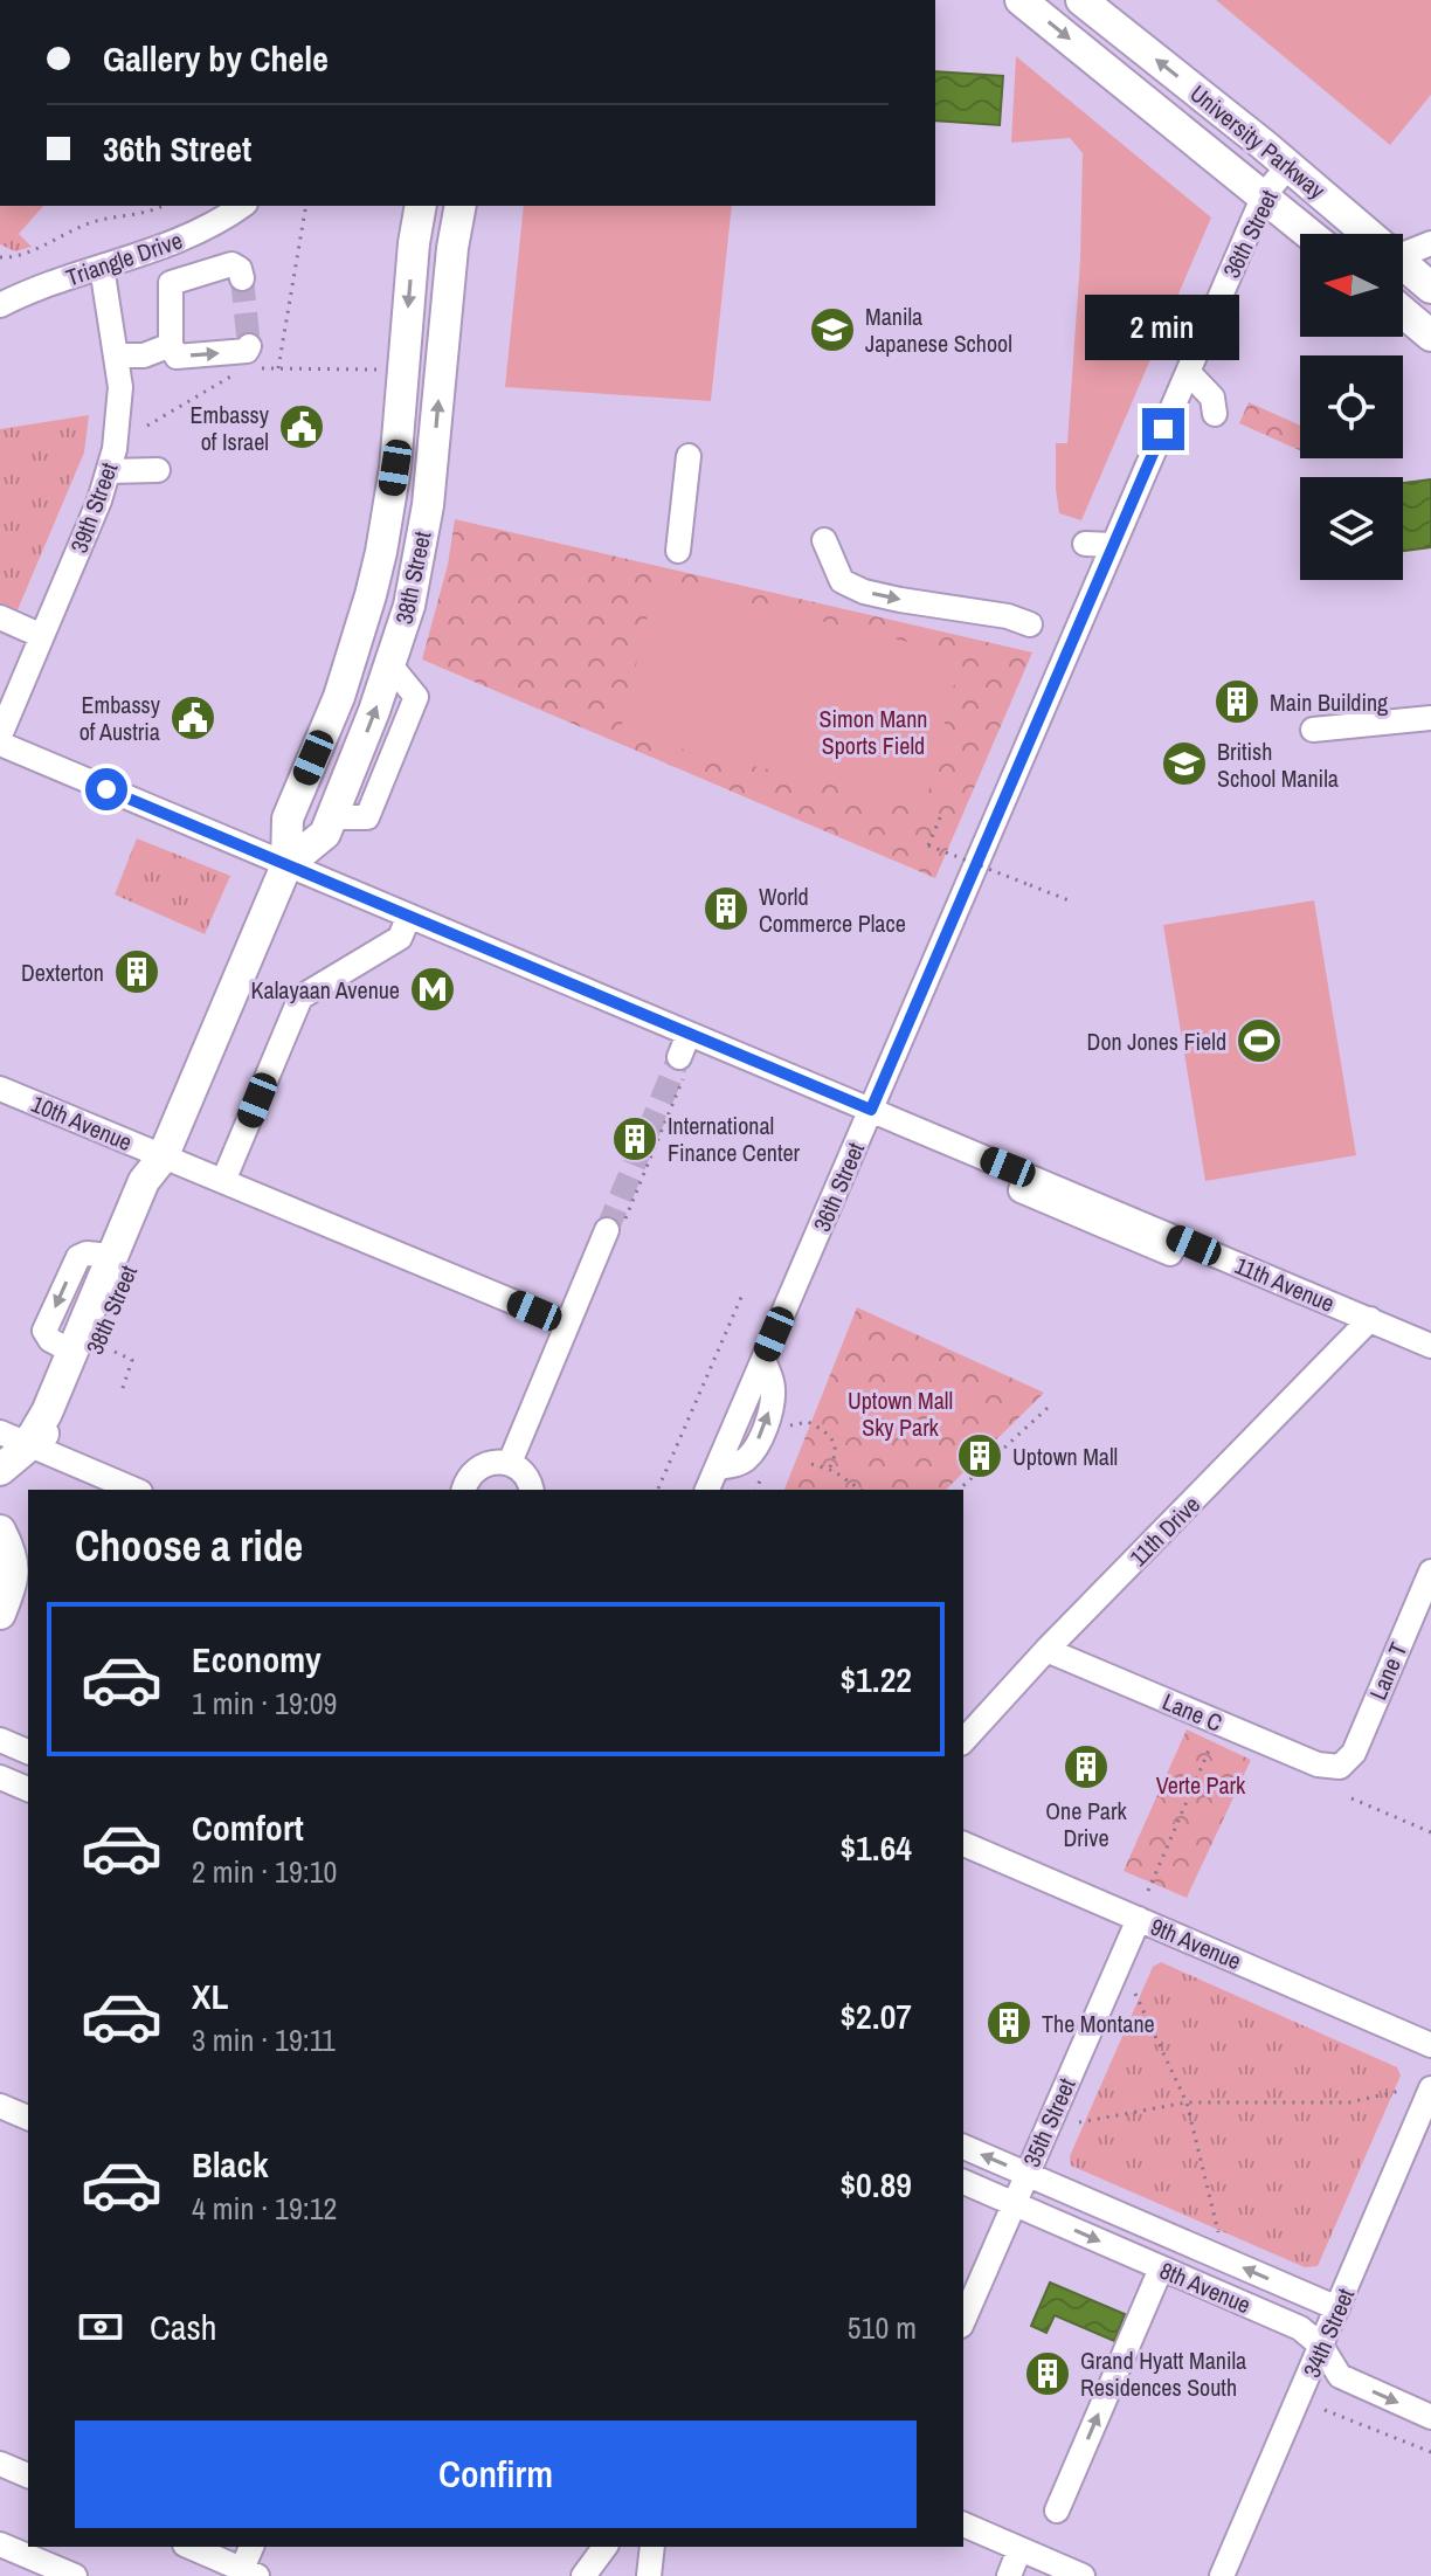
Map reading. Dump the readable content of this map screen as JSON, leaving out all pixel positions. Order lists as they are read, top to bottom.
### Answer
{
  "streets": {
    "main road": ["University Parkway", "38th Street"],
    "street": [
      "36th Street",
      "Triangle Drive",
      "39th Street",
      "10th Avenue",
      "11th Avenue",
      "11th Drive",
      "Lane T",
      "Lane C",
      "9th Avenue",
      "35th Street",
      "8th Avenue",
      "34th Street"
    ]
  },
  "crossings": [
    ["University Parkway", "36th Street"],
    ["36th Street", "11th Avenue"],
    ["Triangle Drive", "39th Street"],
    ["38th Street", "10th Avenue"],
    ["38th Street", "11th Avenue"],
    ["11th Avenue", "11th Drive"],
    ["11th Drive", "Lane C"],
    ["Lane T", "Lane C"],
    ["9th Avenue", "35th Street"],
    ["35th Street", "8th Avenue"],
    ["8th Avenue", "34th Street"]
  ],
  "parks": ["Simon Mann Sports Field", "Uptown Mall Sky Park", "Verte Park"],
  "places": {
    "school or university": ["Manila Japanese School", "British School Manila"],
    "public building": ["Embassy of Israel", "Embassy of Austria"],
    "building": [
      "Main Building",
      "World Commerce Place",
      "Dexterton",
      "International Finance Center",
      "Uptown Mall",
      "One Park Drive",
      "The Montane",
      "Grand Hyatt Manila Residences South"
    ],
    "metro station": ["Kalayaan Avenue"],
    "sports": ["Don Jones Field"]
  },
  "north": "left",
  "page": {
    "banner": ["Gallery by Chele", "36th Street"],
    "bubble": "2 min",
    "heading": "Choose a ride",
    "list": [
      {
        "name": "Economy",
        "note": "1 min · 19:09",
        "value": "$1.22"
      },
      {
        "name": "Comfort",
        "note": "2 min · 19:10",
        "value": "$1.64"
      },
      {
        "name": "XL",
        "note": "3 min · 19:11",
        "value": "$2.07"
      },
      {
        "name": "Black",
        "note": "4 min · 19:12",
        "value": "$0.89"
      }
    ],
    "pay": ["Cash", "510 m"],
    "buttons": "Confirm"
  }
}
